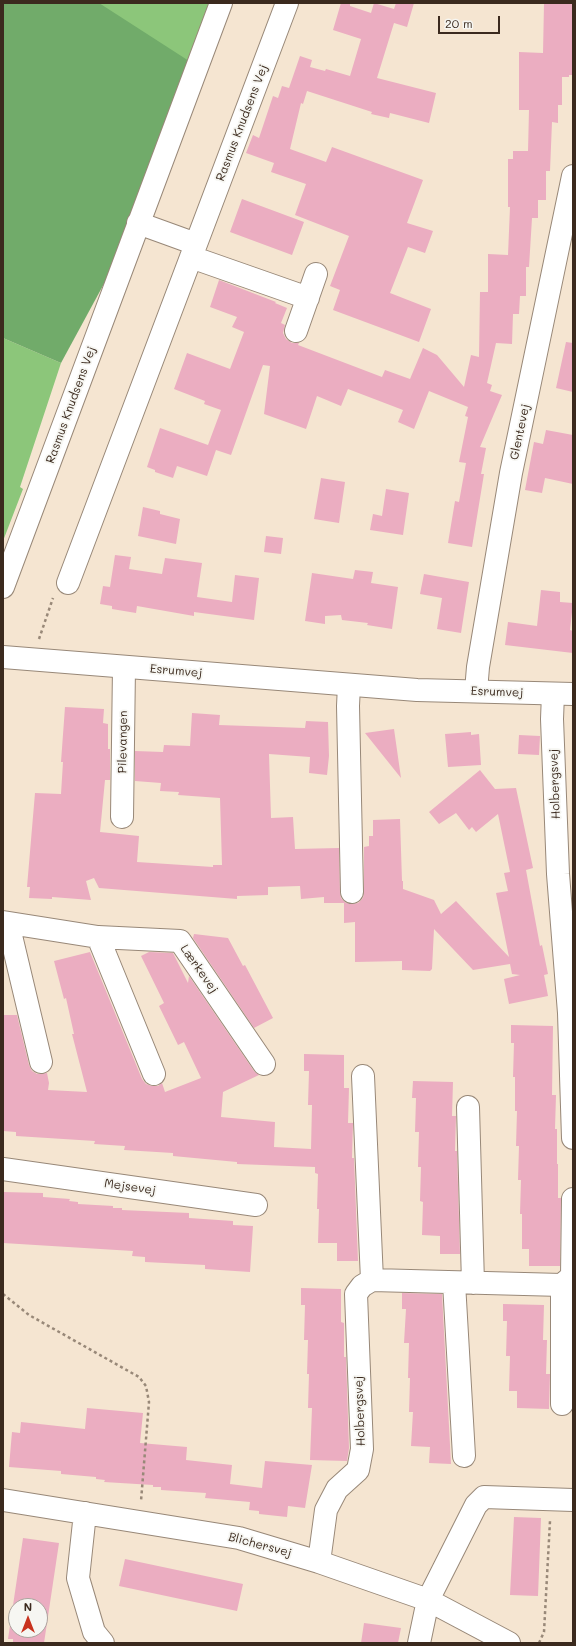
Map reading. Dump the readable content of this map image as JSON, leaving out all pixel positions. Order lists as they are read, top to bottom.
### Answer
{
  "streets": {
    "street": [
      "Rasmus Knudsens Vej",
      "Glentevej",
      "Esrumvej",
      "Pilevangen",
      "Holbergsvej",
      "Lærkevej",
      "Mejsevej",
      "Blichersvej"
    ]
  },
  "crossings": [
    ["Glentevej", "Esrumvej"],
    ["Esrumvej", "Pilevangen"],
    ["Esrumvej", "Holbergsvej"],
    ["Holbergsvej", "Blichersvej"]
  ],
  "scale_bar": "20 m",
  "north": "top"
}
